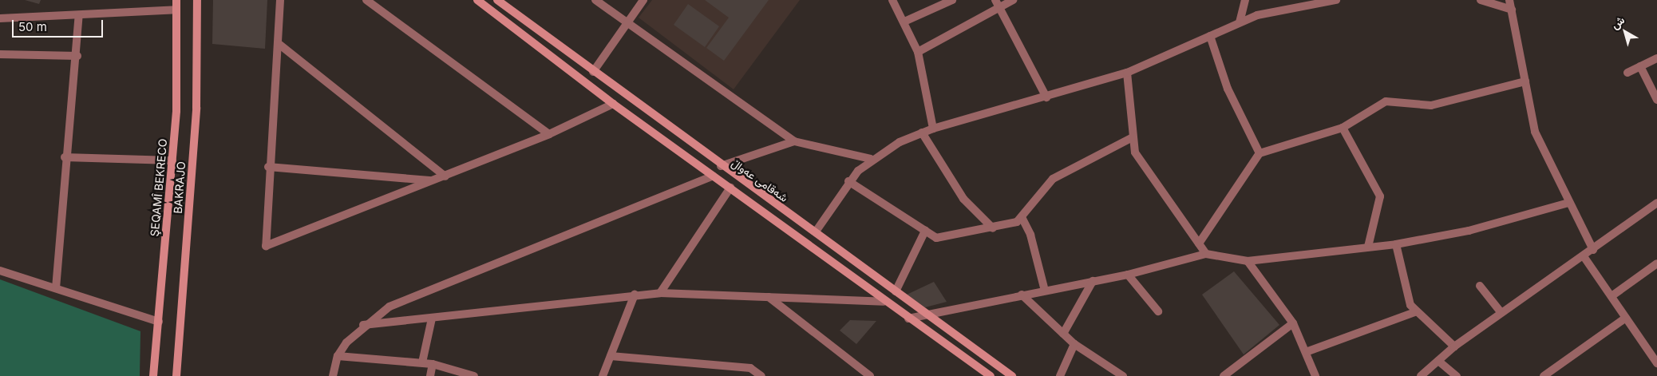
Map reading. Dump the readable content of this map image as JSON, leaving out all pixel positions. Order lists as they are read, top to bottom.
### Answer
{
  "streets": {
    "main road": ["شەقامی عەواڵ", "ŞEQAMÎ BEKRECO", "BAKRAJO"]
  },
  "scale_bar": "50 m",
  "north": "top left"
}
